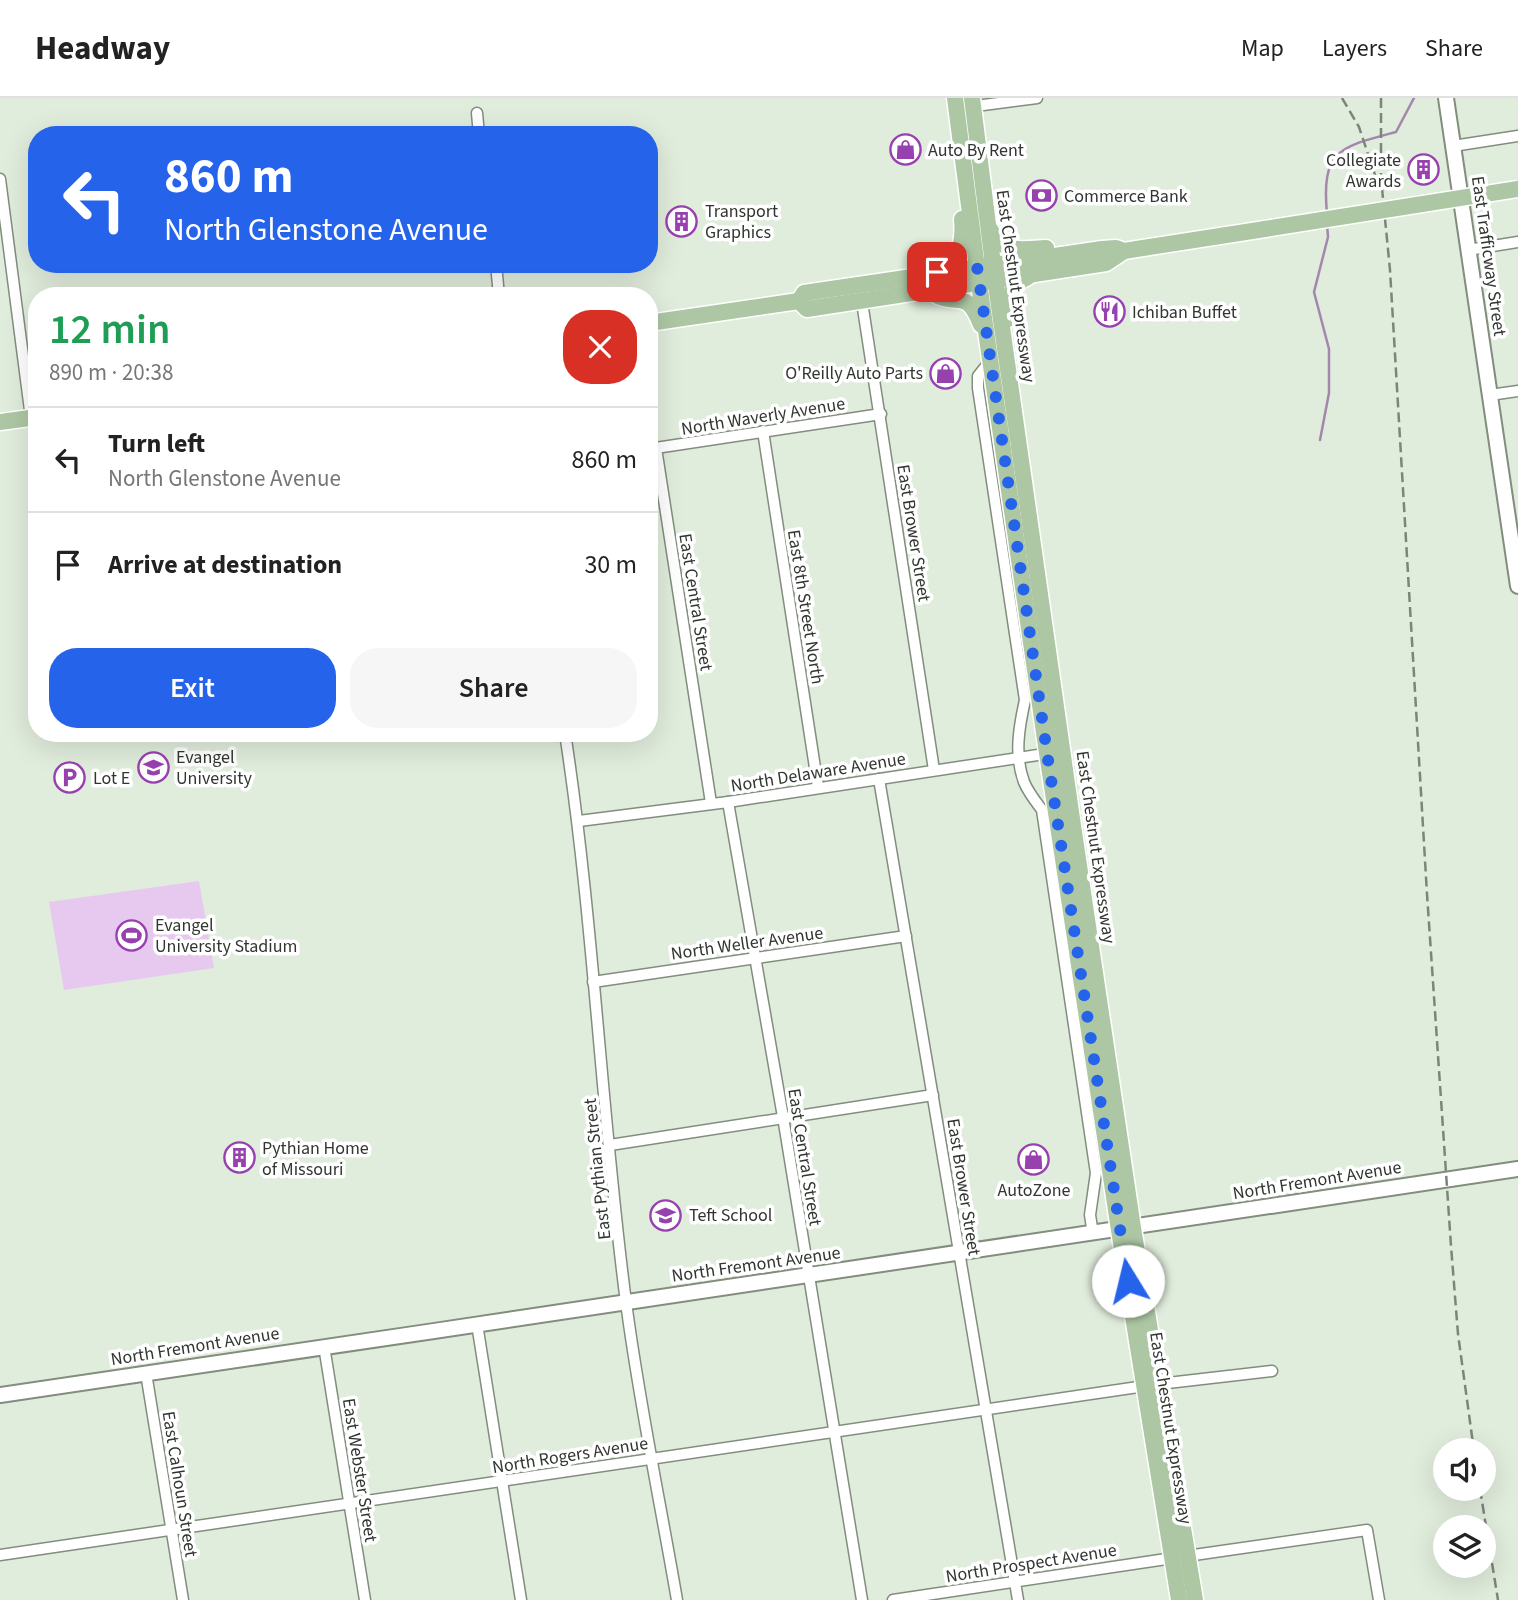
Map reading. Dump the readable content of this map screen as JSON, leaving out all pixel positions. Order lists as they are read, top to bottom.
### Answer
{
  "streets": {
    "main road": ["East Chestnut Expressway"],
    "street": [
      "East Trafficway Street",
      "North Waverly Avenue",
      "East Brower Street",
      "East Central Street",
      "East 8th Street North",
      "North Delaware Avenue",
      "North Weller Avenue",
      "East Pythian Street",
      "North Fremont Avenue",
      "North Rogers Avenue",
      "East Webster Street",
      "East Calhoun Street",
      "North Prospect Avenue"
    ]
  },
  "crossings": [
    ["East Chestnut Expressway", "North Delaware Avenue"],
    ["East Chestnut Expressway", "North Fremont Avenue"],
    ["East Chestnut Expressway", "North Rogers Avenue"],
    ["East Chestnut Expressway", "North Prospect Avenue"],
    ["North Waverly Avenue", "East Brower Street"],
    ["North Waverly Avenue", "East 8th Street North"],
    ["East Brower Street", "North Delaware Avenue"],
    ["East Brower Street", "North Weller Avenue"],
    ["East Brower Street", "North Fremont Avenue"],
    ["East Brower Street", "North Rogers Avenue"],
    ["East Brower Street", "North Prospect Avenue"],
    ["East Central Street", "North Delaware Avenue"],
    ["East Central Street", "North Weller Avenue"],
    ["East Central Street", "North Fremont Avenue"],
    ["East Central Street", "North Rogers Avenue"],
    ["East 8th Street North", "North Delaware Avenue"],
    ["North Delaware Avenue", "East Pythian Street"],
    ["North Weller Avenue", "East Pythian Street"],
    ["East Pythian Street", "North Fremont Avenue"],
    ["East Pythian Street", "North Rogers Avenue"],
    ["North Fremont Avenue", "East Webster Street"],
    ["North Fremont Avenue", "East Calhoun Street"],
    ["North Rogers Avenue", "East Webster Street"],
    ["North Rogers Avenue", "East Calhoun Street"]
  ],
  "places": {
    "shop": ["Auto By Rent", "O'Reilly Auto Parts", "AutoZone"],
    "building": ["Collegiate Awards", "Transport Graphics", "Pythian Home of Missouri"],
    "bank": ["Commerce Bank"],
    "restaurant": ["Ichiban Buffet"],
    "school or university": ["Evangel University", "Teft School"],
    "parking": ["Lot E"],
    "sports": ["Evangel University Stadium"]
  },
  "page": {
    "header": "Headway",
    "nav": ["Map", "Layers", "Share"],
    "turn": ["860 m", "North Glenstone Avenue"],
    "heading": ["12 min", "890 m · 20:38"],
    "list": [
      {
        "name": "Turn left",
        "note": "North Glenstone Avenue",
        "value": "860 m"
      },
      {
        "name": "Arrive at destination",
        "value": "30 m"
      }
    ],
    "buttons": ["Exit", "Share"]
  }
}
